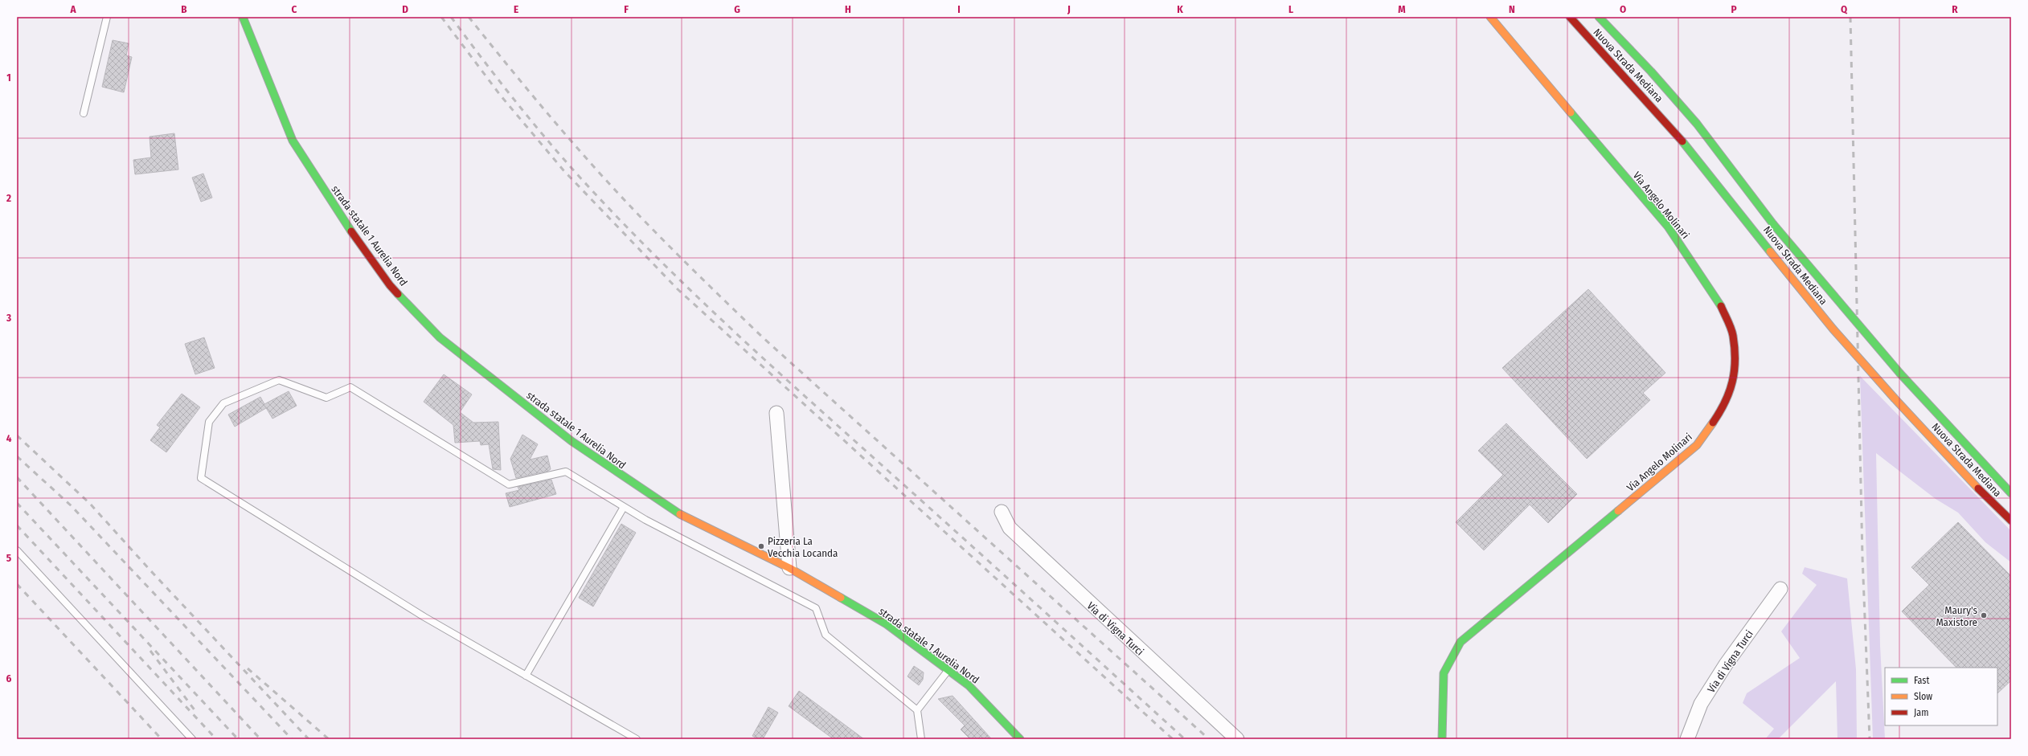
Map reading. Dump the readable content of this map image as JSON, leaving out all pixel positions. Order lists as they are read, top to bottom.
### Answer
{
  "streets": {
    "street": [
      "Nuova Strada Mediana",
      "Via Angelo Molinari",
      "strada statale 1 Aurelia Nord",
      "Via di Vigna Turci"
    ]
  },
  "places": ["Pizzeria La Vecchia Locanda", "Maury's Maxistore"],
  "legend": ["Fast", "Slow", "Jam"],
  "grid": {
    "columns": [
      "A",
      "B",
      "C",
      "D",
      "E",
      "F",
      "G",
      "H",
      "I",
      "J",
      "K",
      "L",
      "M",
      "N",
      "O",
      "P",
      "Q",
      "R"
    ],
    "rows": [
      "1",
      "2",
      "3",
      "4",
      "5",
      "6"
    ]
  }
}
